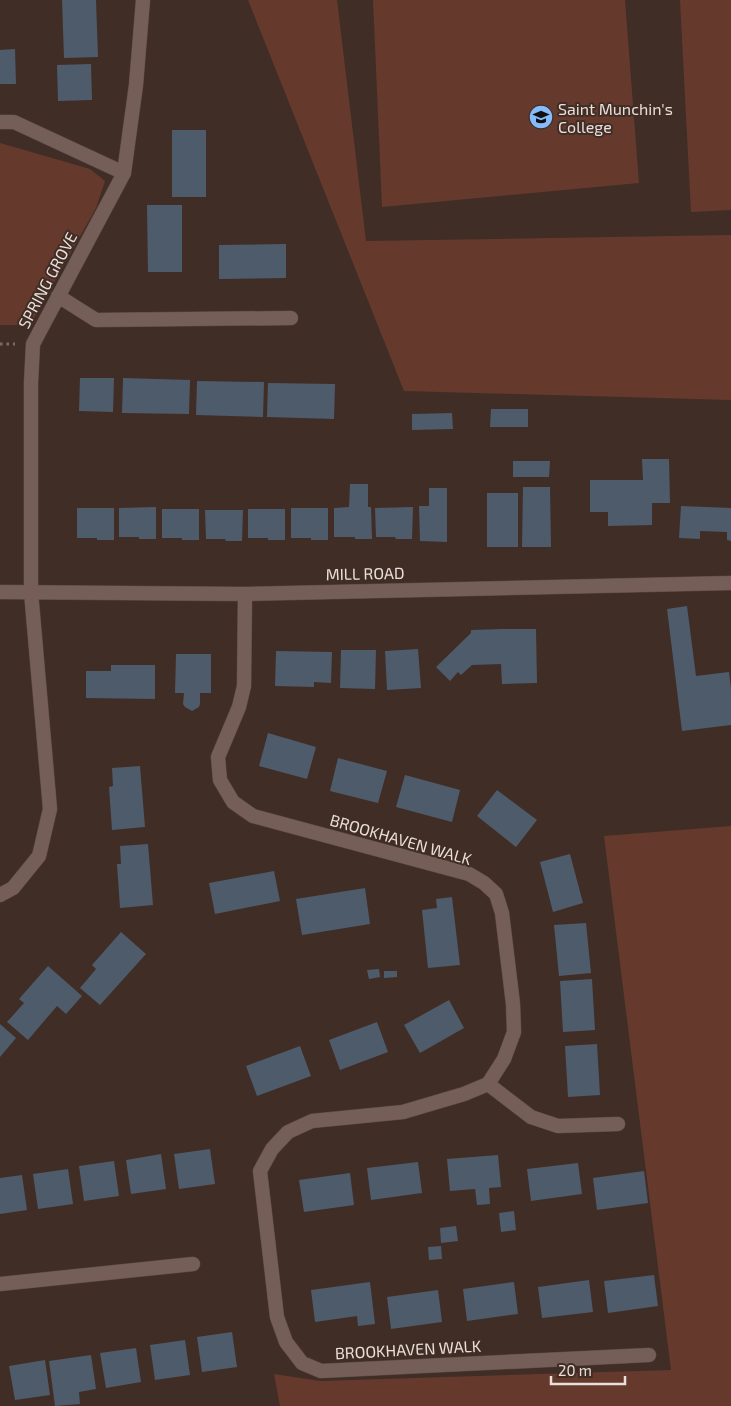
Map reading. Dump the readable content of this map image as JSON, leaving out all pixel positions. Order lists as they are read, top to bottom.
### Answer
{
  "streets": {
    "street": ["SPRING GROVE", "MILL ROAD", "BROOKHAVEN WALK"]
  },
  "crossings": [
    ["SPRING GROVE", "MILL ROAD"],
    ["MILL ROAD", "BROOKHAVEN WALK"]
  ],
  "places": {
    "school or university": ["Saint Munchin's College"]
  },
  "scale_bar": "20 m"
}
